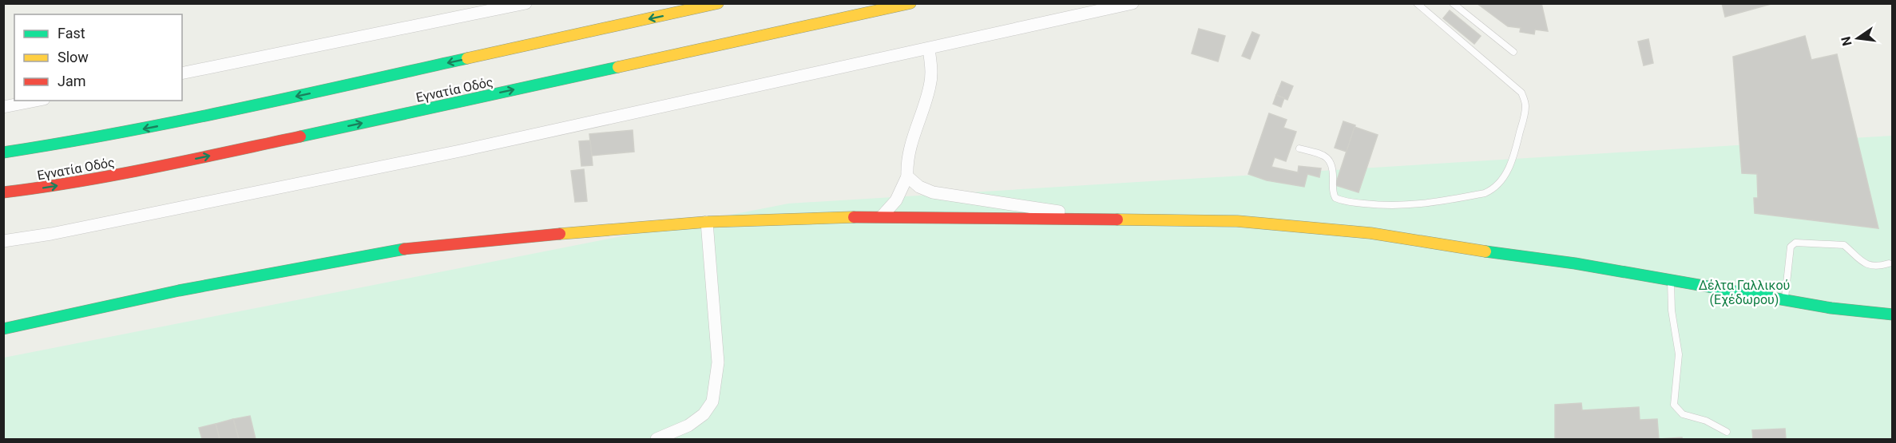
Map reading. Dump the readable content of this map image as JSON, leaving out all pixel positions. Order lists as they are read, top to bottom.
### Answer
{
  "streets": {
    "main road": ["Εγνατία Οδός"]
  },
  "parks": ["Δέλτα Γαλλικού (Εχέδωρου)"],
  "legend": ["Fast", "Slow", "Jam"],
  "north": "left"
}
